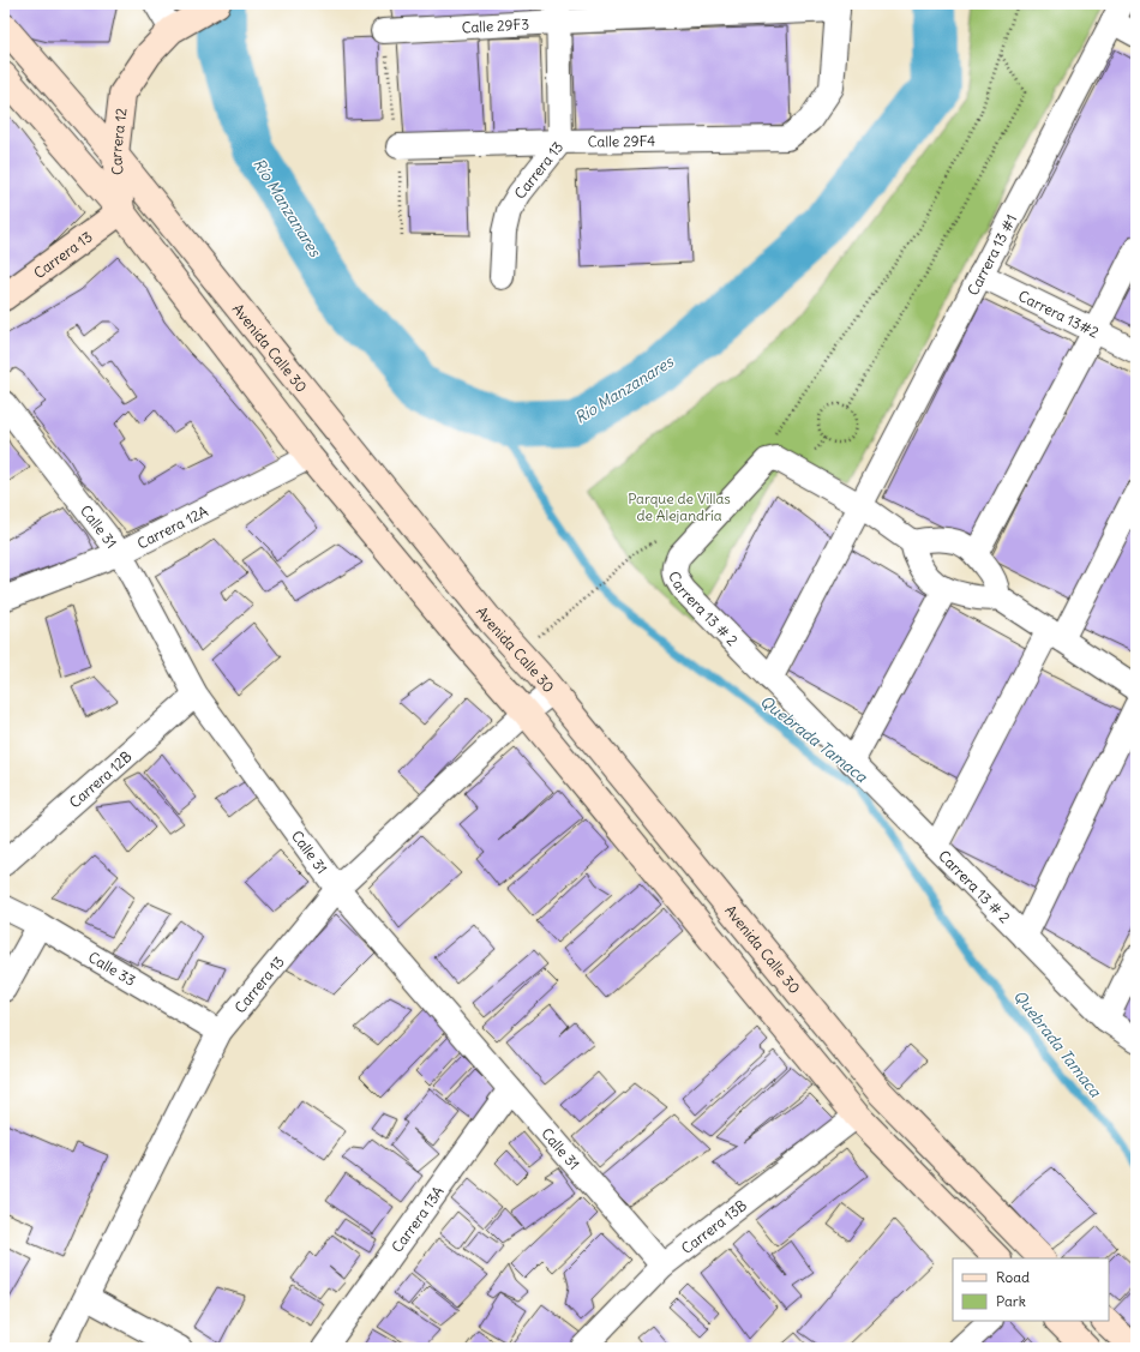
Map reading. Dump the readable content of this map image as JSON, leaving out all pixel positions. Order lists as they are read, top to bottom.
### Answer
{
  "streets": {
    "main road": ["Carrera 12", "Carrera 13", "Avenida Calle 30"],
    "street": [
      "Calle 29F3",
      "Calle 29F4",
      "Carrera 13 #1",
      "Carrera 13#2",
      "Calle 31",
      "Carrera 12A",
      "Carrera 13 # 2",
      "Carrera 12B",
      "Calle 33",
      "Carrera 13A",
      "Carrera 13B"
    ]
  },
  "crossings": [
    ["Calle 29F3", "Calle 29F4"],
    ["Calle 29F3", "Carrera 13"],
    ["Calle 29F4", "Carrera 13"],
    ["Carrera 12", "Carrera 13"],
    ["Carrera 12", "Avenida Calle 30"],
    ["Carrera 13", "Avenida Calle 30"],
    ["Carrera 13", "Calle 31"],
    ["Carrera 13", "Calle 33"],
    ["Carrera 13 #1", "Carrera 13#2"],
    ["Carrera 13 #1", "Carrera 13 # 2"],
    ["Calle 31", "Carrera 12A"],
    ["Calle 31", "Carrera 12B"],
    ["Calle 31", "Carrera 13A"],
    ["Calle 31", "Carrera 13B"]
  ],
  "water": ["Río Manzanares", "Quebrada Tamaca"],
  "parks": ["Parque de Villas de Alejandría"],
  "legend": ["Road", "Park"]
}
